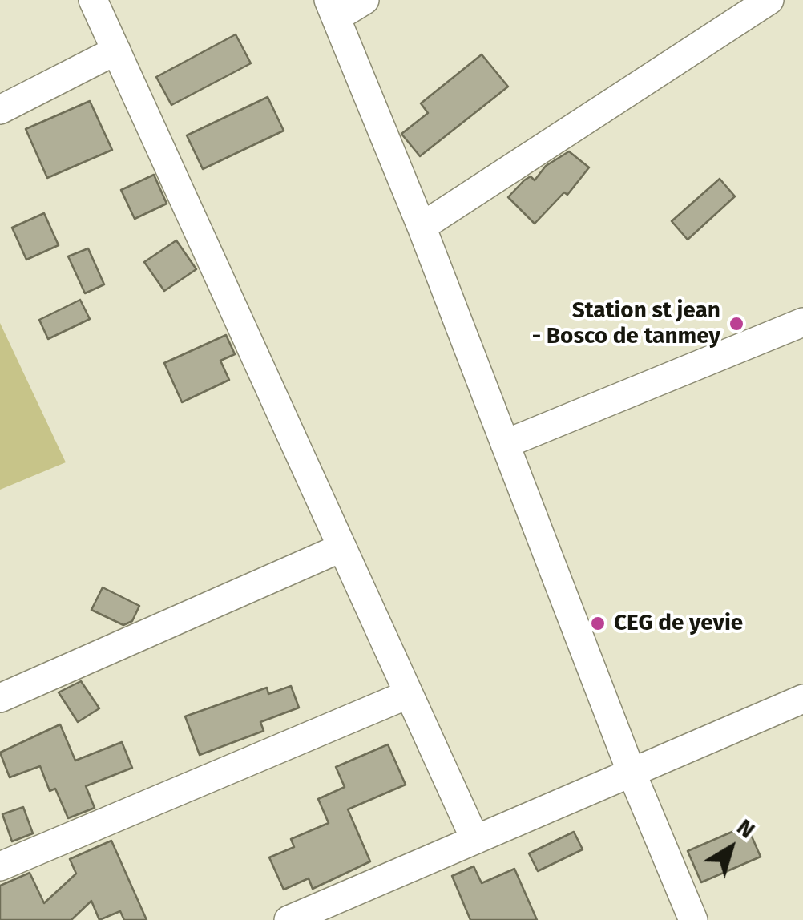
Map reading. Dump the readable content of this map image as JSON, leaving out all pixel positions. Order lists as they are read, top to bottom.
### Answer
{
  "places": ["Station st jean - Bosco de tanmey", "CEG de yevie"],
  "north": "top right"
}
